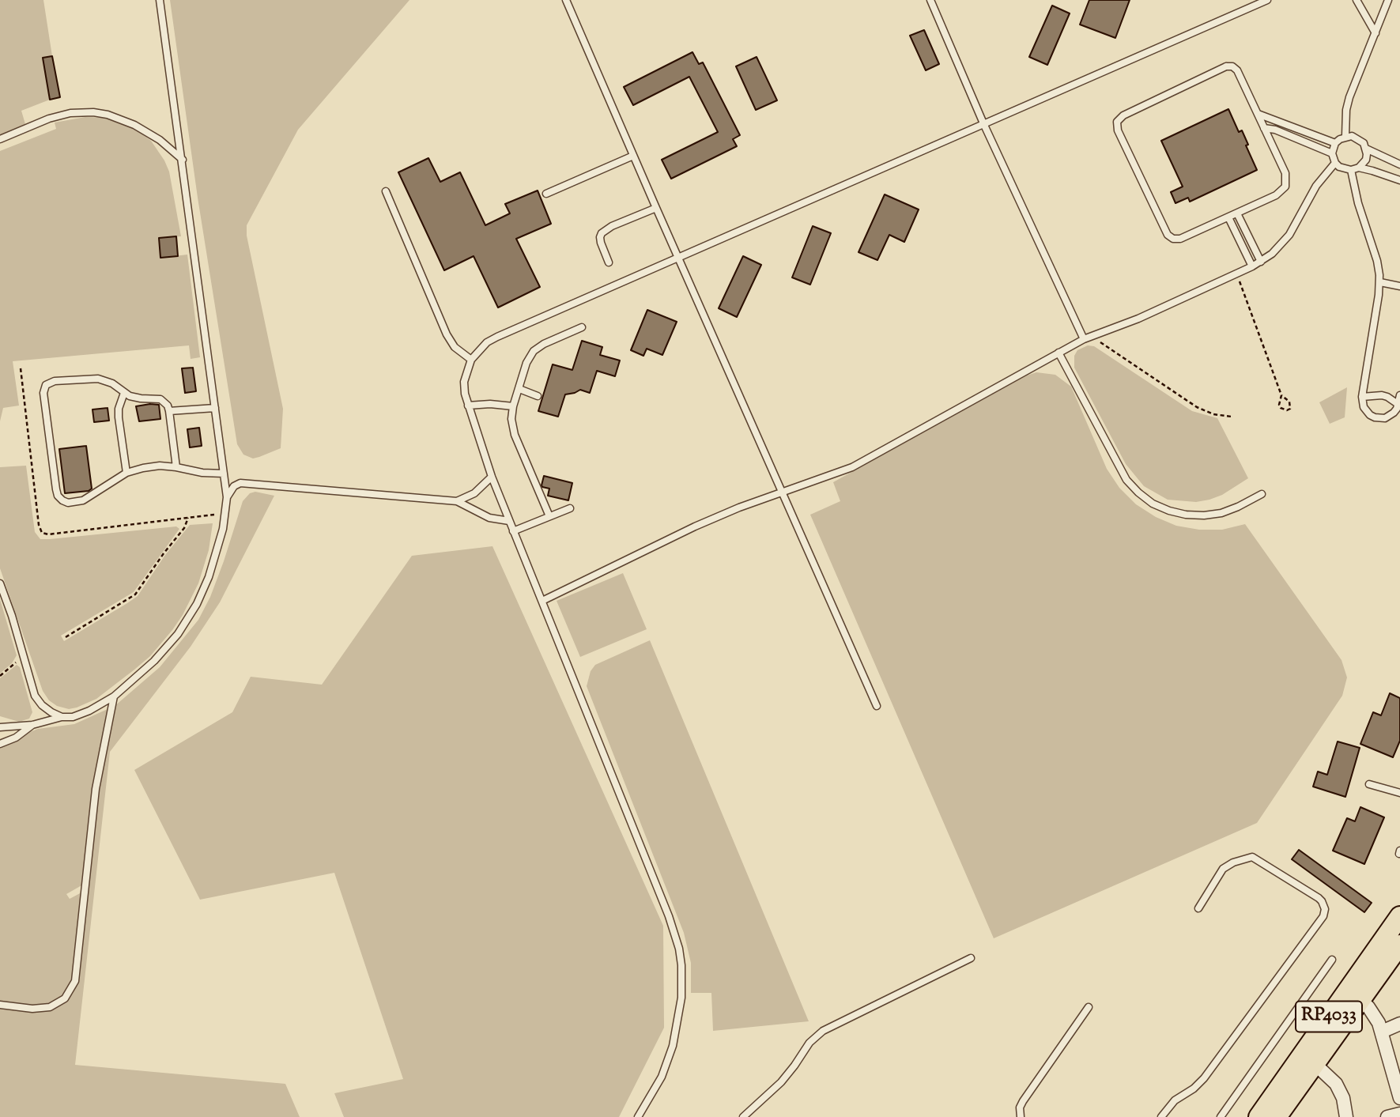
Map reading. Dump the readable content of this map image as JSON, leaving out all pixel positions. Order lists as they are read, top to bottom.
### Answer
{
  "streets": {
    "main road": ["RP4033"]
  }
}
